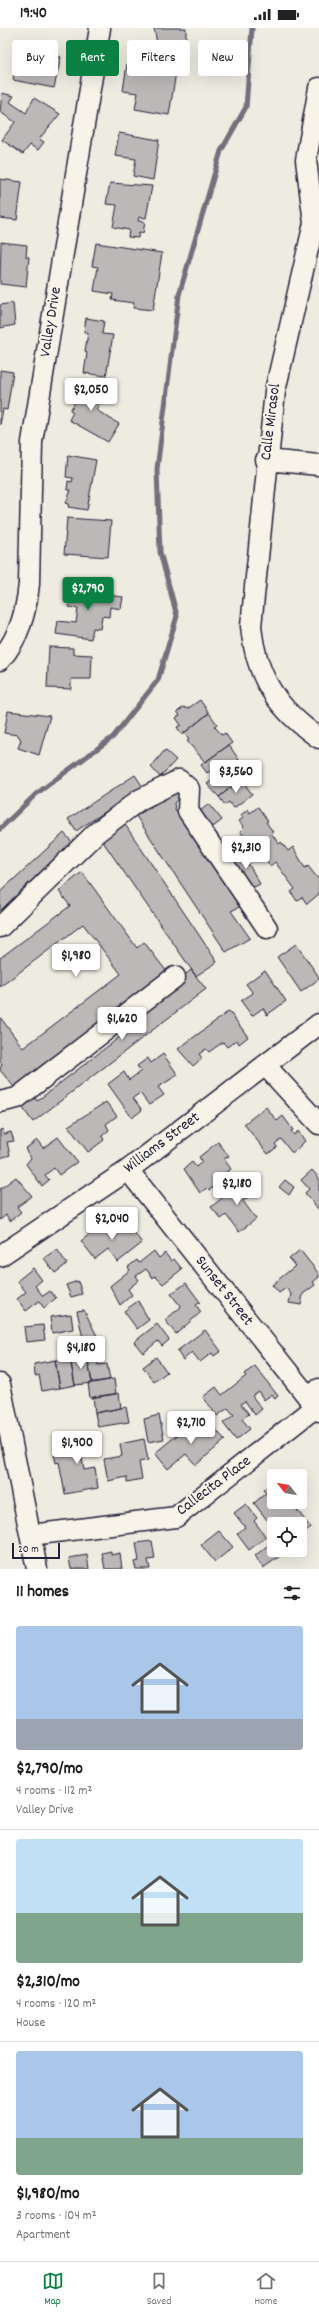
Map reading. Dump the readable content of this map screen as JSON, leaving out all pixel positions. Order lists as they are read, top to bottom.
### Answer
{
  "streets": {
    "street": [
      "Valley Drive",
      "Calle Mirasol",
      "Williams Street",
      "Sunset Street",
      "Callecita Place"
    ]
  },
  "crossings": [
    ["Williams Street", "Sunset Street"],
    ["Sunset Street", "Callecita Place"]
  ],
  "scale_bar": "20 m",
  "north": "top left",
  "page": {
    "status": "19:40",
    "chip": [
      "Buy",
      "Rent",
      "Filters",
      "New"
    ],
    "price": [
      "$2,050",
      "$2,790",
      "$3,560",
      "$2,310",
      "$1,980",
      "$1,620",
      "$2,180",
      "$2,040",
      "$4,180",
      "$2,710",
      "$1,900"
    ],
    "scale": "20 m",
    "heading": "11 homes",
    "list": [
      {
        "name": "$2,790/mo",
        "note": "4 rooms · 112 m² · Valley Drive"
      },
      {
        "name": "$2,310/mo",
        "note": "4 rooms · 120 m² · House"
      },
      {
        "name": "$1,980/mo",
        "note": "3 rooms · 104 m² · Apartment"
      }
    ],
    "tabs": ["Map", "Saved", "Home"]
  }
}
